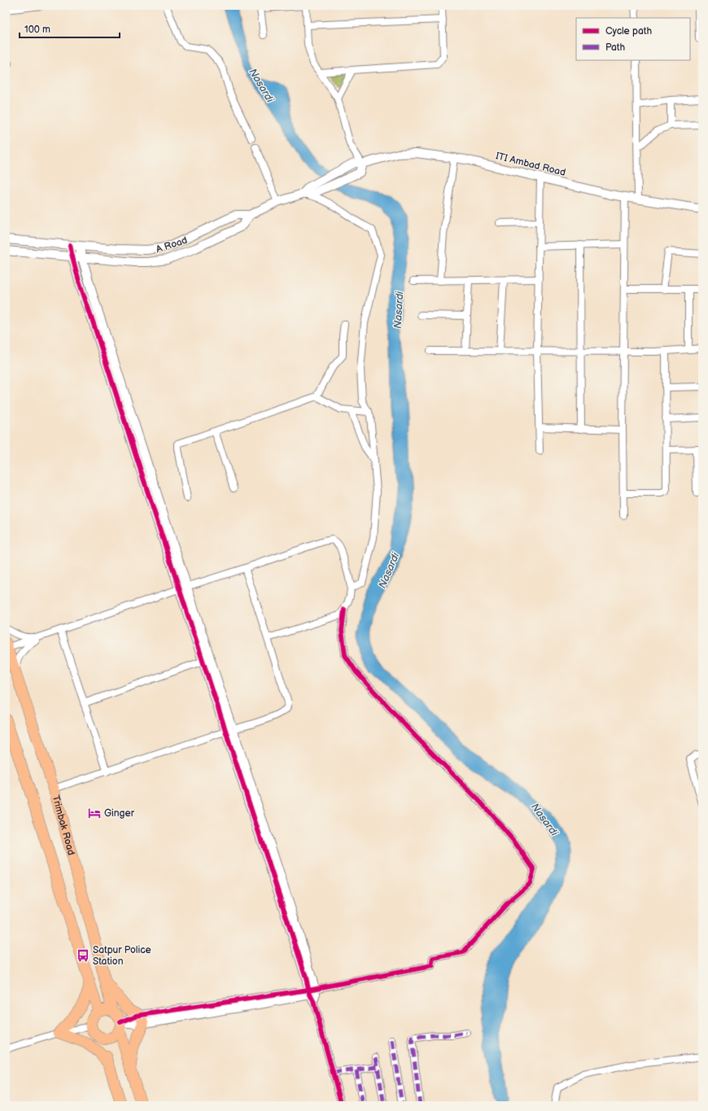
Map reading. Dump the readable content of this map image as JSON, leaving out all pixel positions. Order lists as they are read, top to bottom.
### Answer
{
  "streets": {
    "highway": ["Trimbak Road"],
    "street": ["ITI Ambad Road", "A Road"]
  },
  "crossings": [
    ["ITI Ambad Road", "A Road"]
  ],
  "water": ["Nasardi"],
  "places": {
    "hotel": ["Ginger"],
    "bus stop": ["Satpur Police Station"]
  },
  "legend": ["Cycle path", "Path"],
  "scale_bar": "100 m"
}
